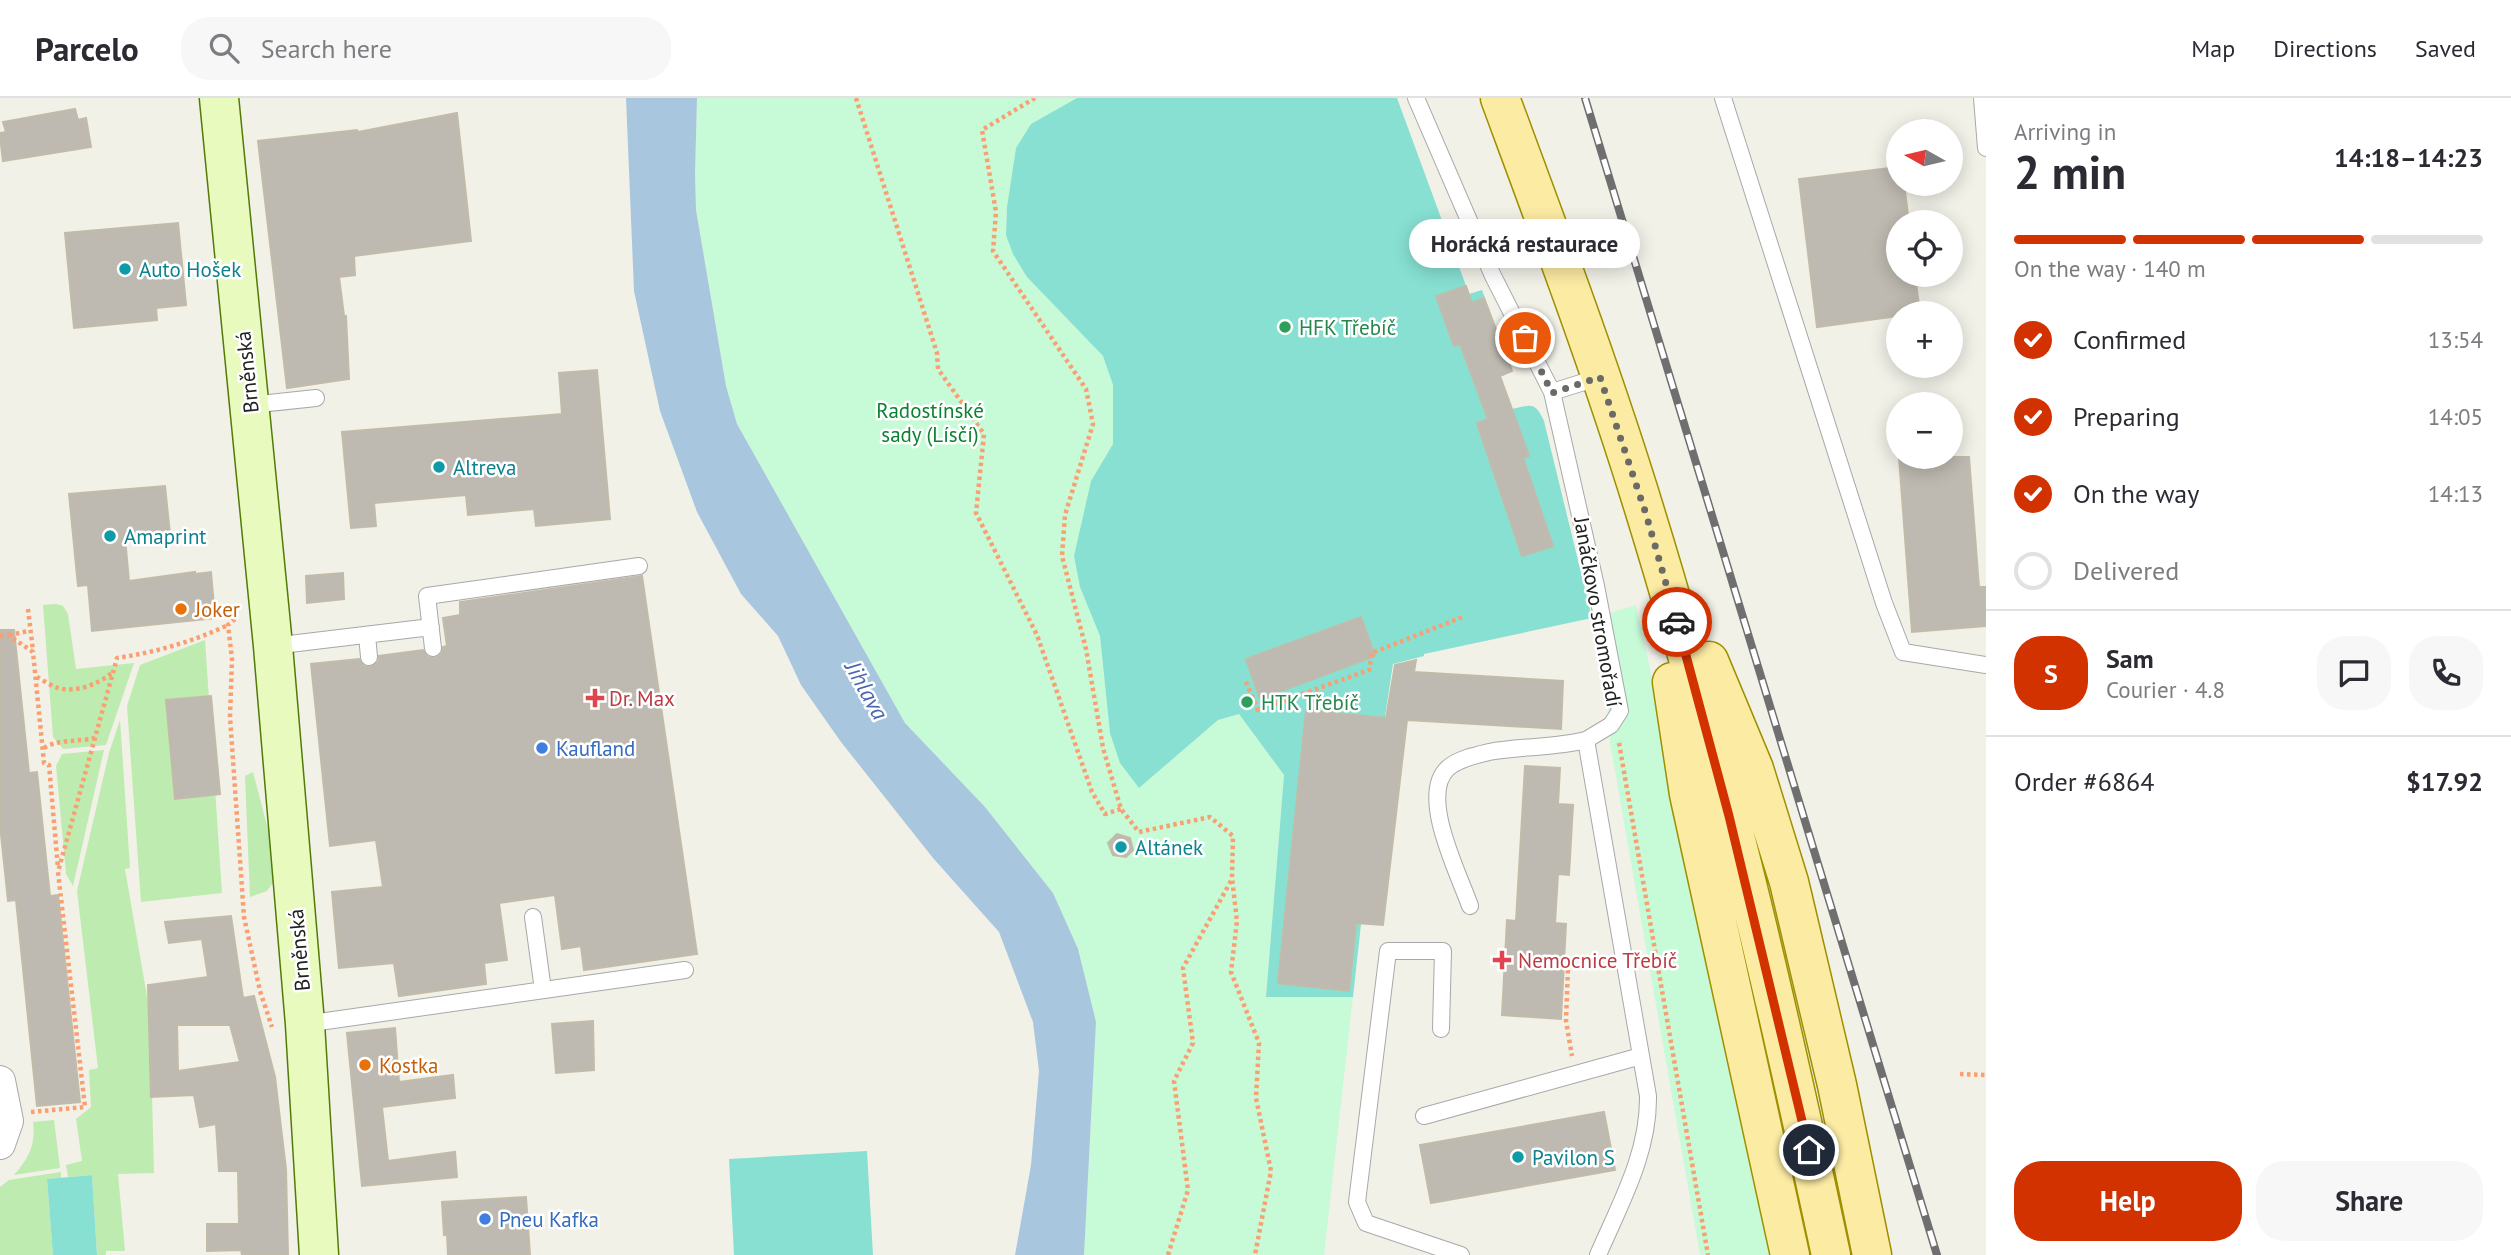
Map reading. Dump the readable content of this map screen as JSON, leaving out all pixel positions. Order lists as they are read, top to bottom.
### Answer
{
  "streets": {
    "street": ["Brněnská"],
    "lane": ["Janáčkovo stromořadí"]
  },
  "water": ["Jihlava"],
  "parks": ["Radostínské sady (Lísčí)"],
  "places": {
    "other": [
      "Auto Hošek",
      "HFK Třebíč",
      "Horácká restaurace",
      "Altreva",
      "Amaprint",
      "Joker",
      "HTK Třebíč",
      "Kaufland",
      "Altánek",
      "Kostka",
      "Pavilon S",
      "Pneu Kafka"
    ],
    "health": ["Dr. Max", "Nemocnice Třebíč"]
  },
  "north": "left",
  "page": {
    "header": "Parcelo",
    "search": "Search here",
    "nav": ["Map", "Directions", "Saved"],
    "heading": ["2 min", "Arriving in", "14:18–14:23"],
    "panel": [
      "Sam",
      "Courier · 4.8",
      "Order #6864",
      "$17.92"
    ],
    "map_buttons": ["+", "−"],
    "bar": "On the way · 140 m",
    "bubble": "Horácká restaurace",
    "list": [
      ["Confirmed", "13:54"],
      ["Preparing", "14:05"],
      ["On the way", "14:13"],
      "Delivered"
    ],
    "round": "S",
    "buttons": ["Help", "Share"]
  }
}
